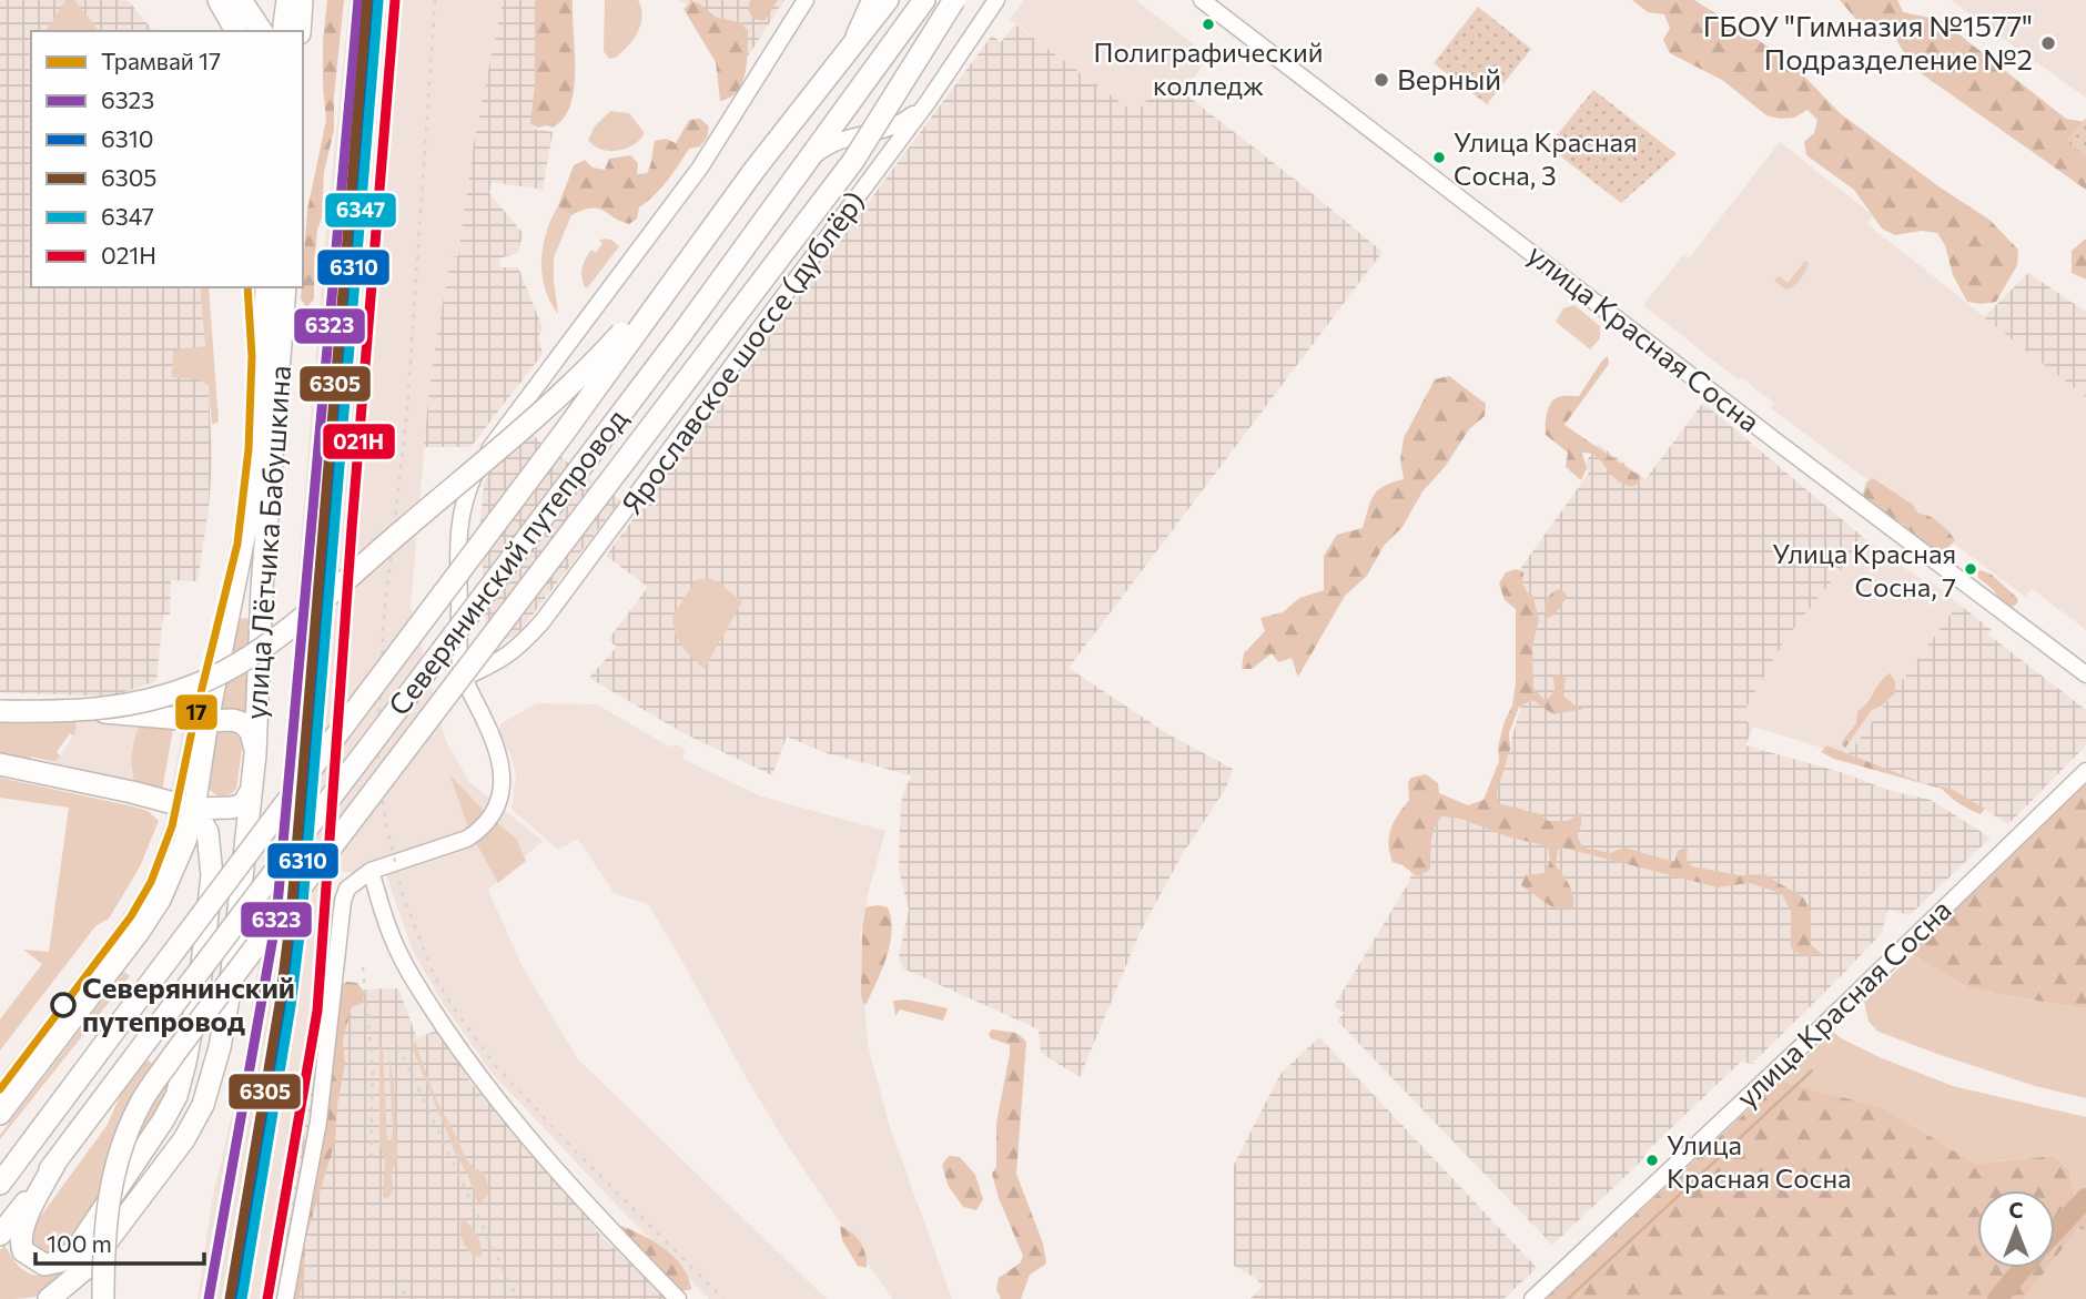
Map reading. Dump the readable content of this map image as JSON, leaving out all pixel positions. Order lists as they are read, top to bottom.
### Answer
{
  "streets": {
    "main road": ["улица Лётчика Бабушкина", "Северянинский путепровод"],
    "street": ["улица Красная Сосна", "Ярославское шоссе (дублёр)"]
  },
  "places": [
    "Полиграфический колледж",
    "ГБОУ \"Гимназия №1577\" Подразделение №2",
    "Верный",
    "Улица Красная Сосна, 3",
    "Улица Красная Сосна, 7",
    "Северянинский путепровод",
    "Улица Красная Сосна"
  ],
  "lines": [
    "transit line 6323",
    "transit line 6310",
    "transit line 6305",
    "transit line 021Н",
    "transit line 6347",
    "tram line 17"
  ],
  "legend": [
    "Трамвай 17",
    "6323",
    "6310",
    "6305",
    "6347",
    "021Н"
  ],
  "scale_bar": "100 m",
  "north": "top"
}
